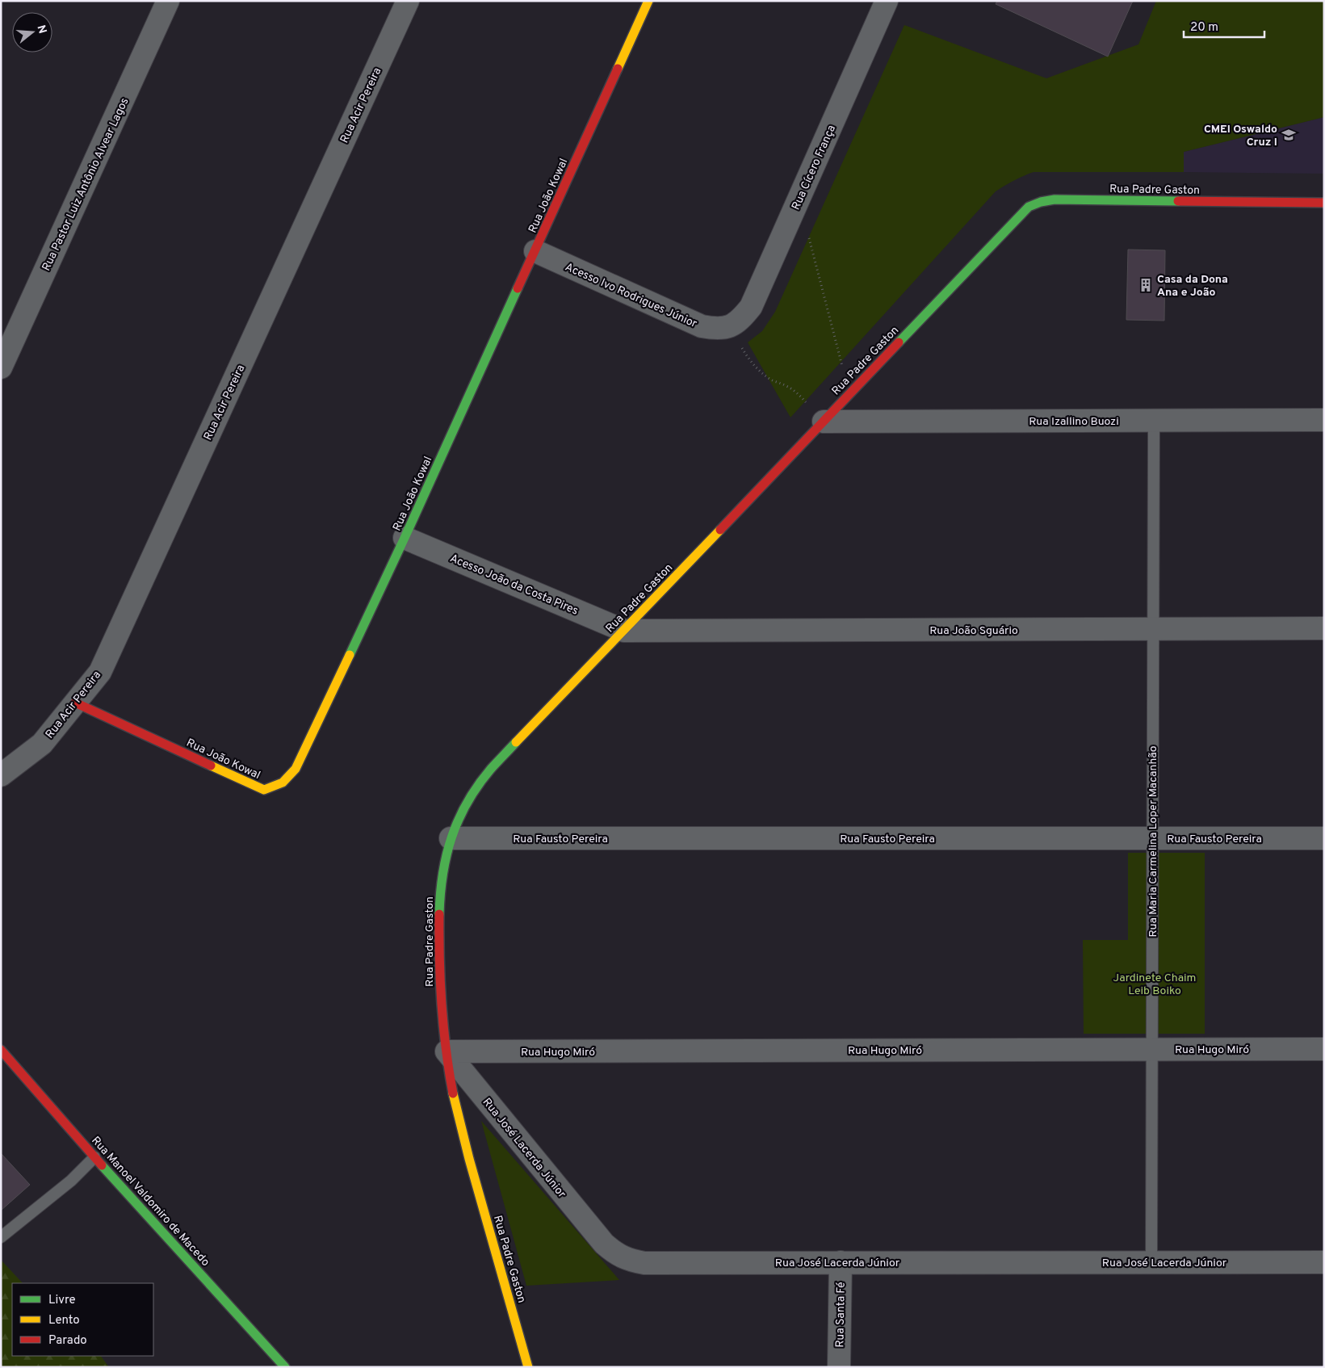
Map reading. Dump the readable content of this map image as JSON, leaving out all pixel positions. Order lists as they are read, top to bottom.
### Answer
{
  "streets": {
    "street": [
      "Rua Acir Pereira",
      "Rua Cícero França",
      "Rua Pastor Luiz Antônio Alvear Lagos",
      "Rua Padre Gaston",
      "Rua João Kowal",
      "Acesso Ivo Rodrigues Júnior",
      "Rua Izallino Buozi",
      "Acesso João da Costa Pires",
      "Rua João Sguário",
      "Rua Fausto Pereira",
      "Rua Hugo Miró",
      "Rua José Lacerda Júnior",
      "Rua Manoel Valdomiro de Macedo",
      "Rua Santa Fé"
    ],
    "lane": ["Rua Maria Carmelina Loper Macanhão"]
  },
  "crossings": [
    ["Rua Acir Pereira", "Rua João Kowal"],
    ["Rua Cícero França", "Acesso Ivo Rodrigues Júnior"],
    ["Rua Padre Gaston", "Rua Izallino Buozi"],
    ["Rua Padre Gaston", "Acesso João da Costa Pires"],
    ["Rua Padre Gaston", "Rua João Sguário"],
    ["Rua Padre Gaston", "Rua Fausto Pereira"],
    ["Rua Padre Gaston", "Rua Hugo Miró"],
    ["Rua Padre Gaston", "Rua José Lacerda Júnior"],
    ["Rua João Kowal", "Acesso Ivo Rodrigues Júnior"],
    ["Rua João Kowal", "Acesso João da Costa Pires"],
    ["Rua Izallino Buozi", "Rua Maria Carmelina Loper Macanhão"],
    ["Acesso João da Costa Pires", "Rua João Sguário"],
    ["Rua João Sguário", "Rua Maria Carmelina Loper Macanhão"],
    ["Rua Fausto Pereira", "Rua Maria Carmelina Loper Macanhão"],
    ["Rua Maria Carmelina Loper Macanhão", "Rua Hugo Miró"],
    ["Rua Maria Carmelina Loper Macanhão", "Rua José Lacerda Júnior"],
    ["Rua Hugo Miró", "Rua José Lacerda Júnior"],
    ["Rua José Lacerda Júnior", "Rua Santa Fé"]
  ],
  "parks": ["Jardinete Chaim Leib Boiko"],
  "places": {
    "school or university": ["CMEI Oswaldo Cruz I"],
    "building": ["Casa da Dona Ana e João"]
  },
  "legend": ["Livre", "Lento", "Parado"],
  "scale_bar": "20 m",
  "north": "right"
}
